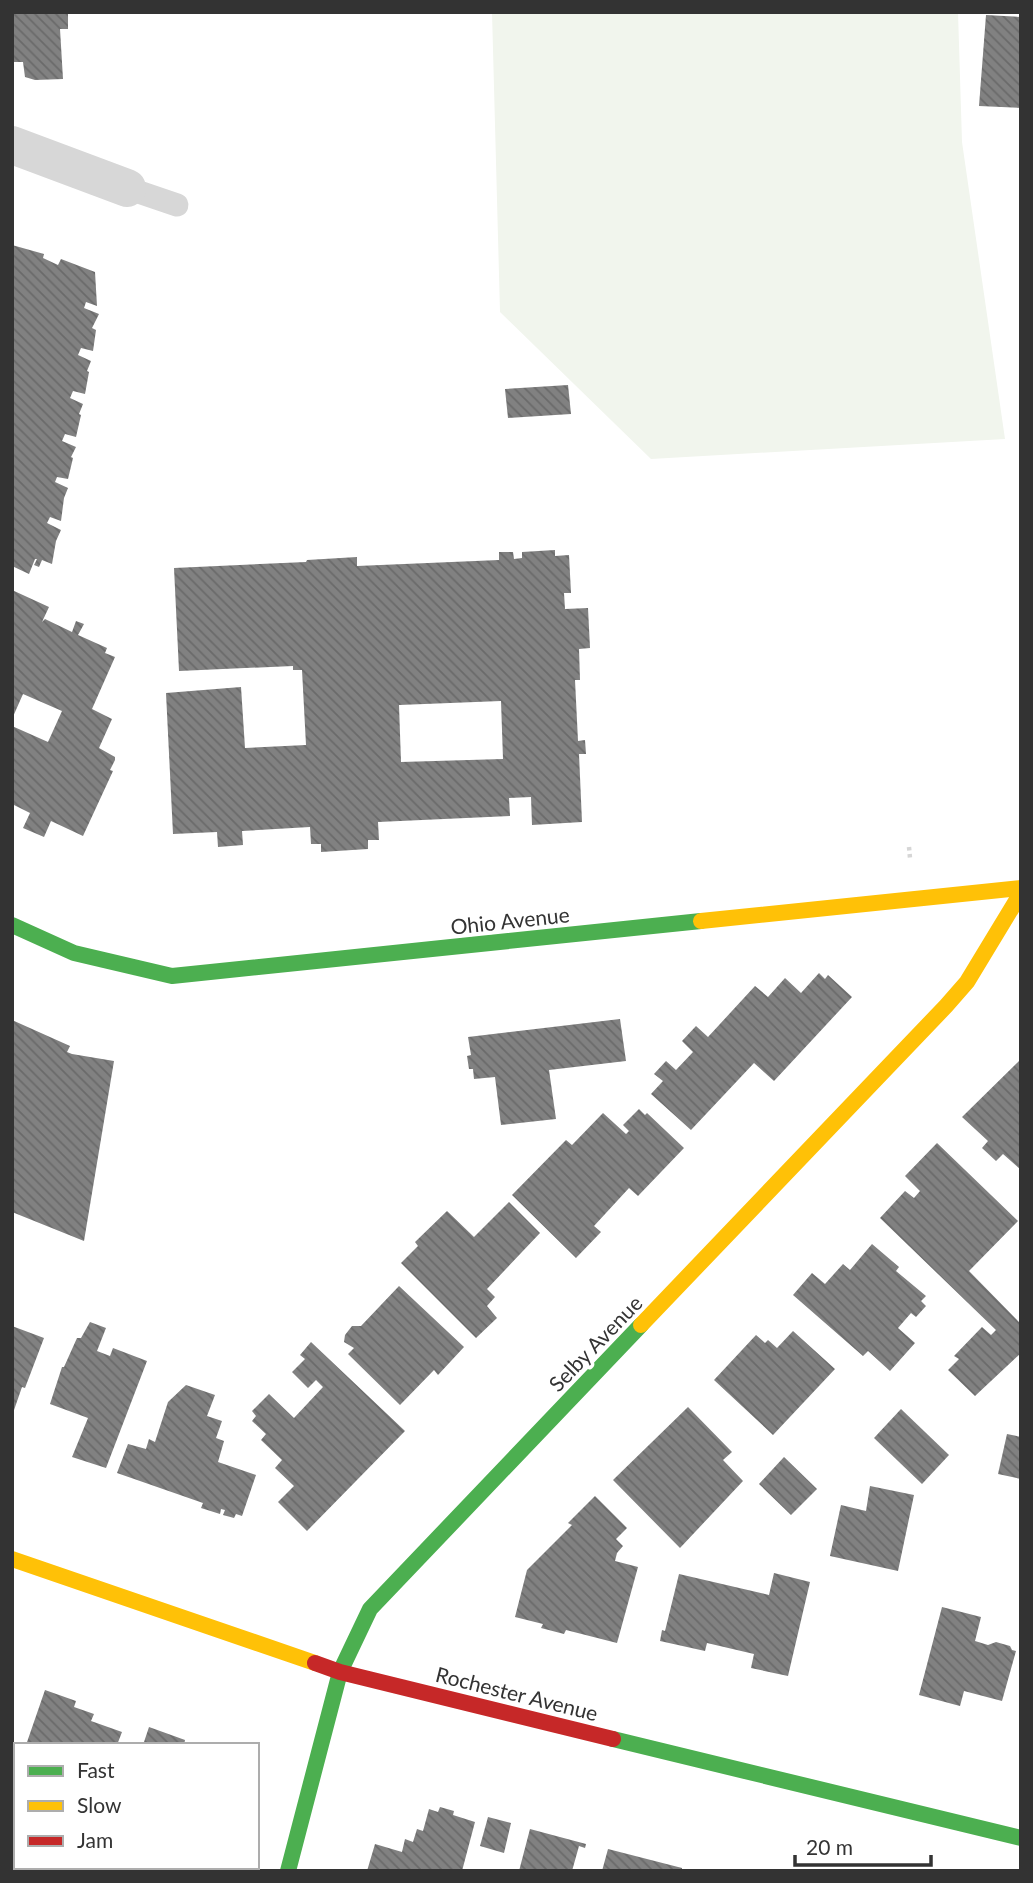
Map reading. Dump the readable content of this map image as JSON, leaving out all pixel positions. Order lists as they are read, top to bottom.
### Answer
{
  "streets": {
    "street": ["Ohio Avenue", "Selby Avenue", "Rochester Avenue"]
  },
  "crossings": [
    ["Ohio Avenue", "Selby Avenue"],
    ["Selby Avenue", "Rochester Avenue"]
  ],
  "legend": ["Fast", "Slow", "Jam"],
  "scale_bar": "20 m"
}
